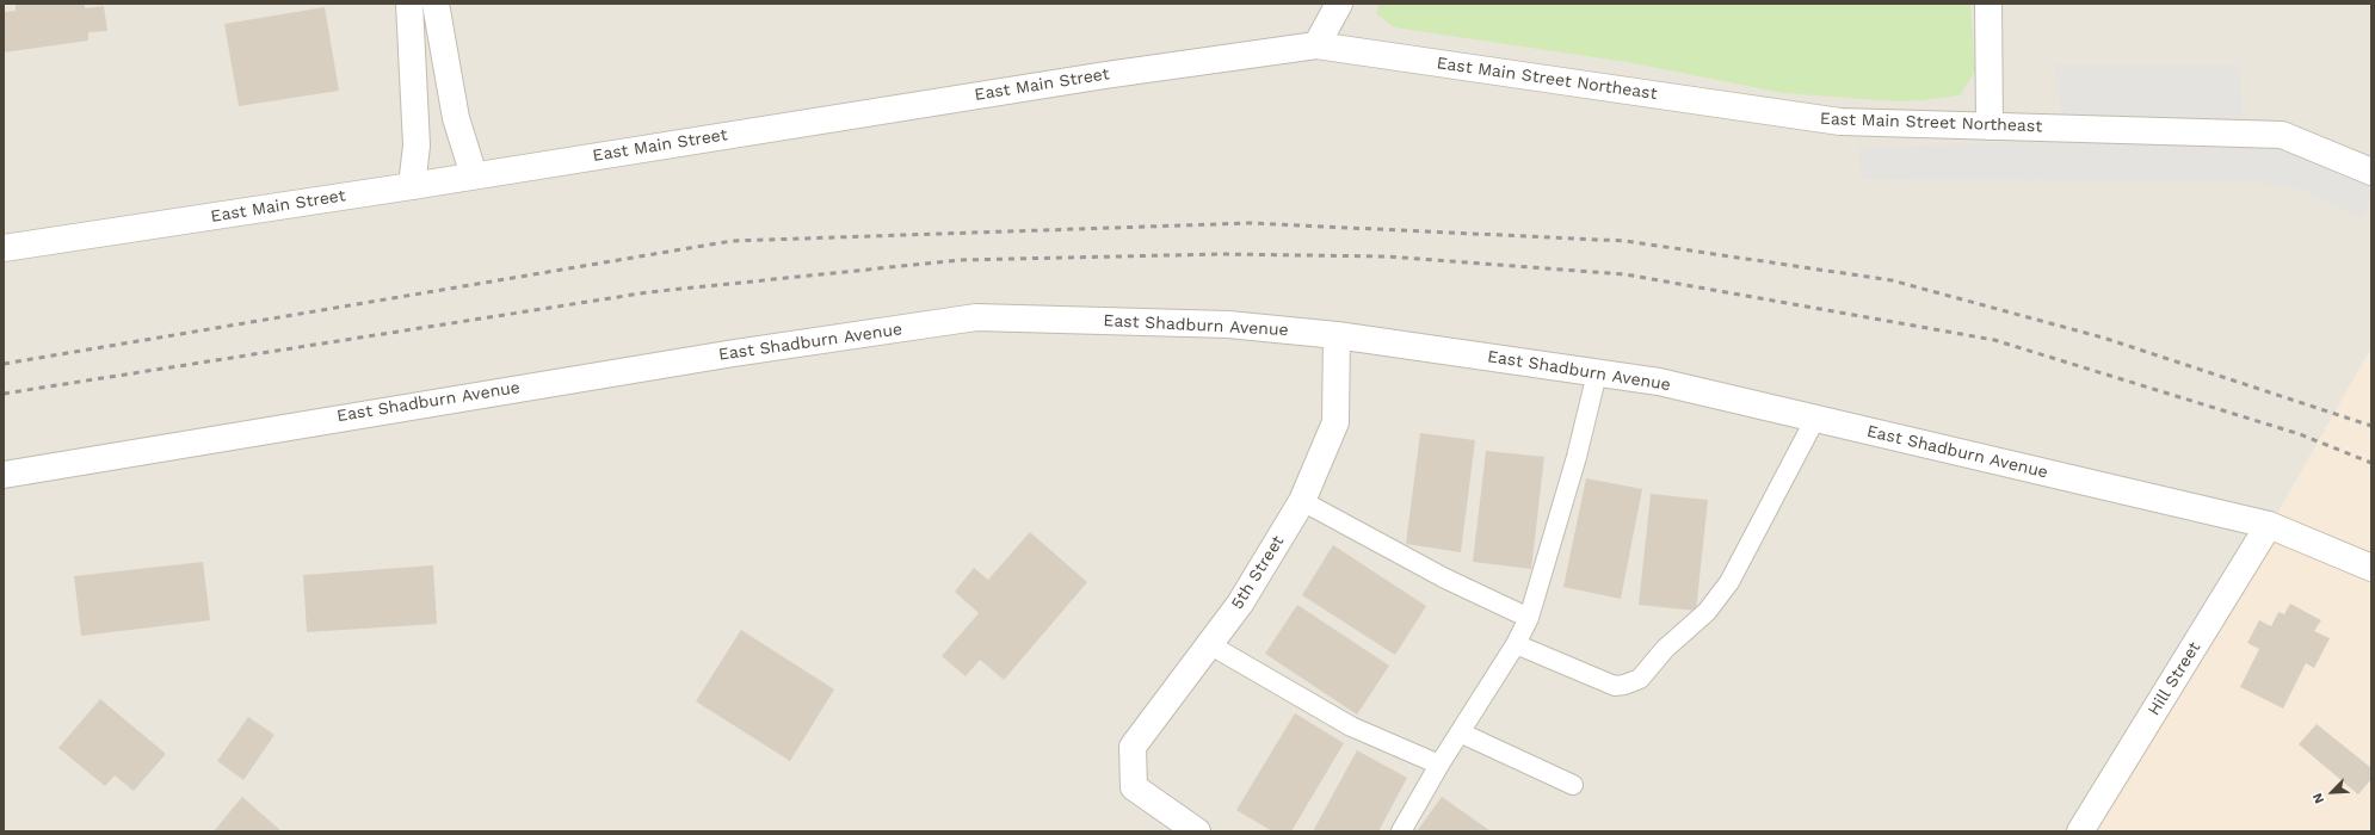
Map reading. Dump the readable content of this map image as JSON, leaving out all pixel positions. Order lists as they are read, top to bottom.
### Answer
{
  "streets": {
    "street": [
      "East Main Street Northeast",
      "East Main Street",
      "East Shadburn Avenue",
      "5th Street",
      "Hill Street"
    ]
  },
  "crossings": [
    ["East Main Street Northeast", "East Main Street"],
    ["East Shadburn Avenue", "5th Street"],
    ["East Shadburn Avenue", "Hill Street"]
  ],
  "north": "bottom left"
}
